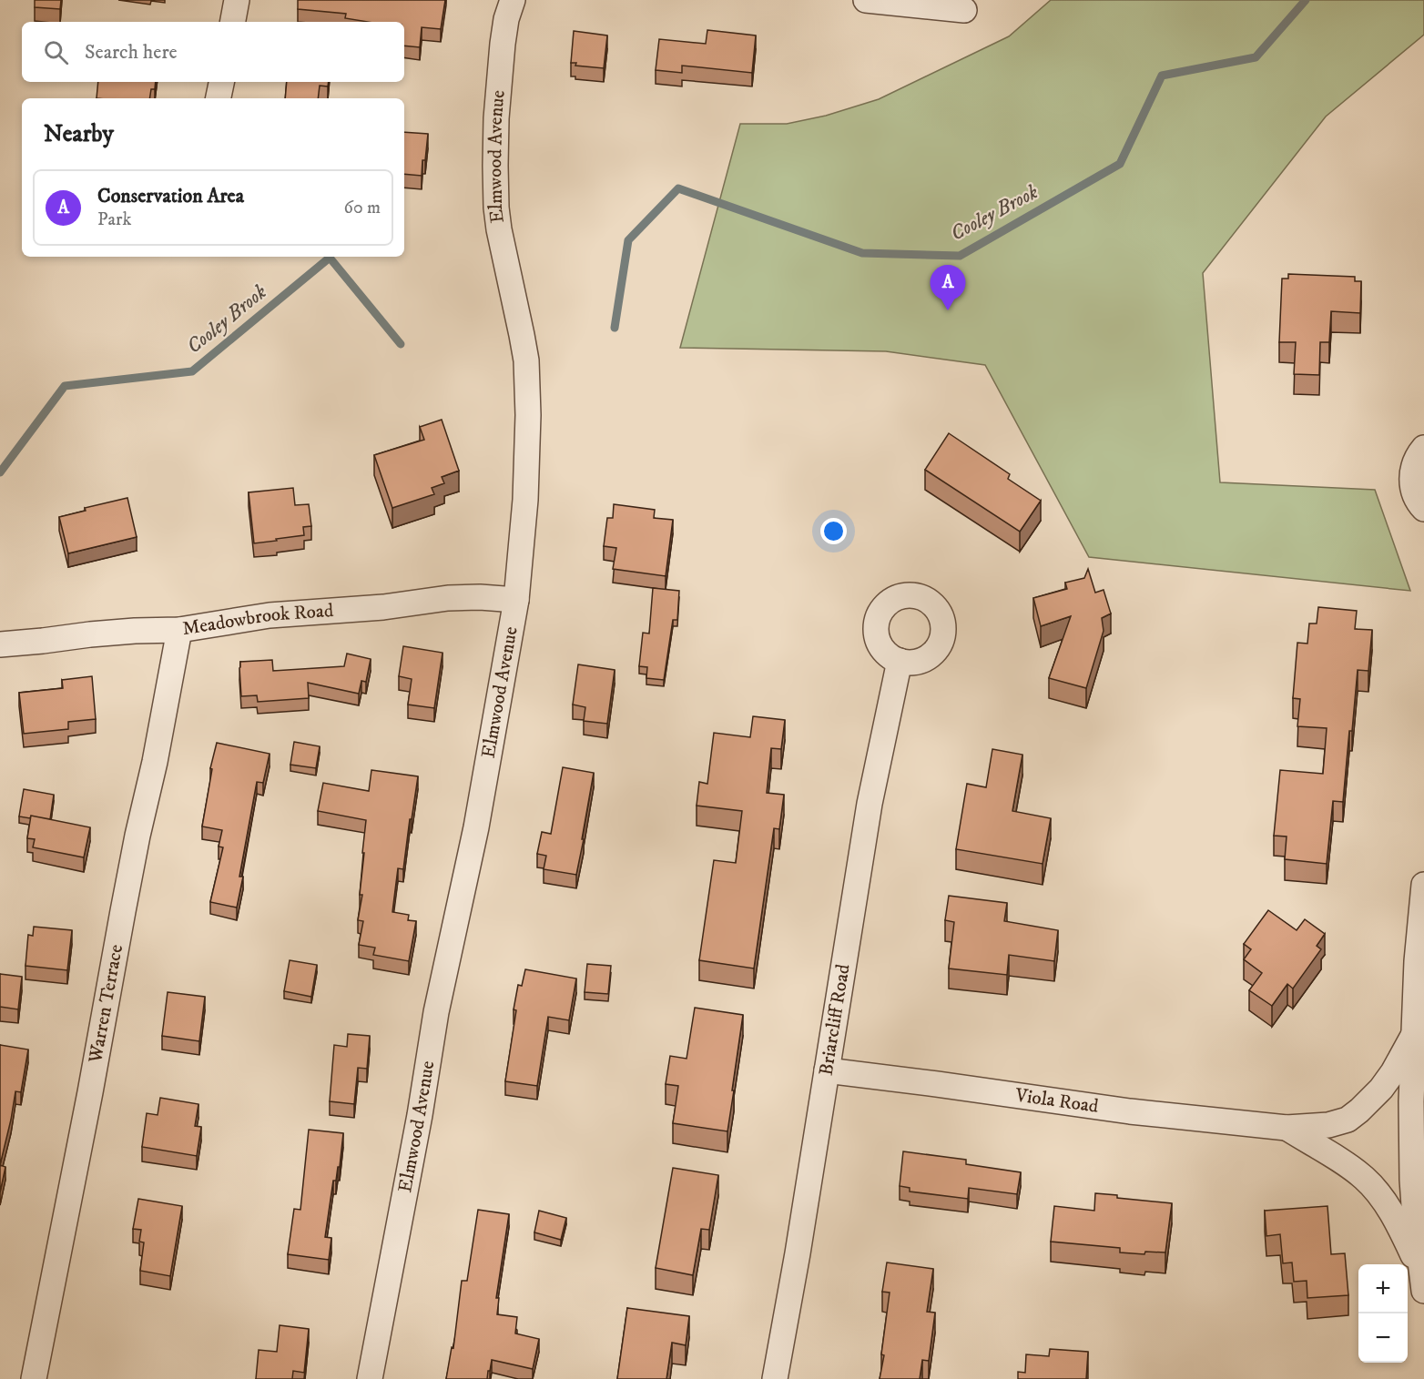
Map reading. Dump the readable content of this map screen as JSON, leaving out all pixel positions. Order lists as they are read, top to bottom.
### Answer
{
  "streets": {
    "street": [
      "Elmwood Avenue",
      "Meadowbrook Road",
      "Warren Terrace",
      "Briarcliff Road",
      "Viola Road"
    ]
  },
  "crossings": [
    ["Elmwood Avenue", "Meadowbrook Road"],
    ["Meadowbrook Road", "Warren Terrace"],
    ["Briarcliff Road", "Viola Road"]
  ],
  "water": ["Cooley Brook"],
  "page": {
    "search": "Search here",
    "heading": "Nearby",
    "list": [
      {
        "mark": "A",
        "name": "Conservation Area",
        "note": "Park",
        "value": "60 m"
      }
    ],
    "pins": "A",
    "map_buttons": ["+", "−"]
  }
}
